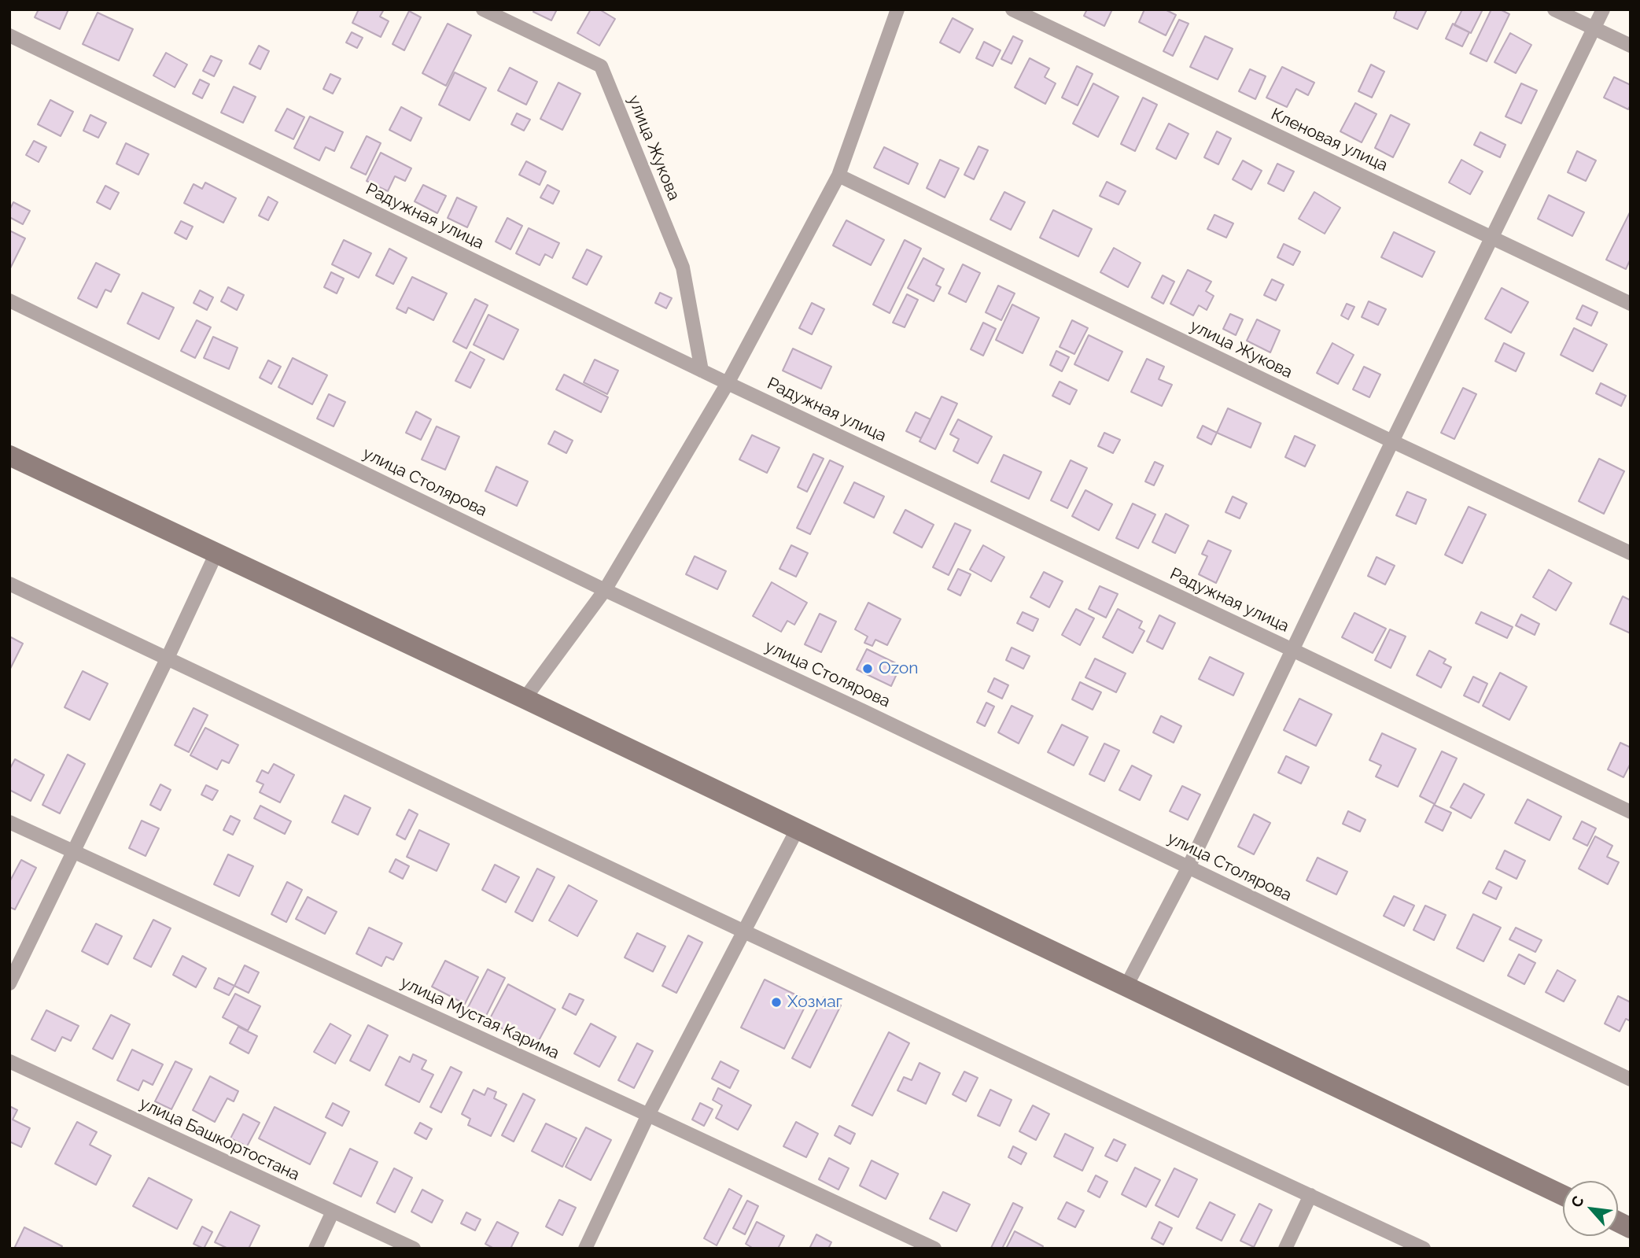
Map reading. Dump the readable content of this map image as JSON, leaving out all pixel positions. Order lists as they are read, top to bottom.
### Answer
{
  "streets": {
    "street": [
      "Кленовая улица",
      "улица Жукова",
      "Радужная улица",
      "улица Столярова",
      "улица Мустая Карима",
      "улица Башкортостана"
    ]
  },
  "crossings": [
    ["улица Жукова", "Радужная улица"]
  ],
  "places": ["Ozon", "Хозмаг"],
  "north": "top left"
}
